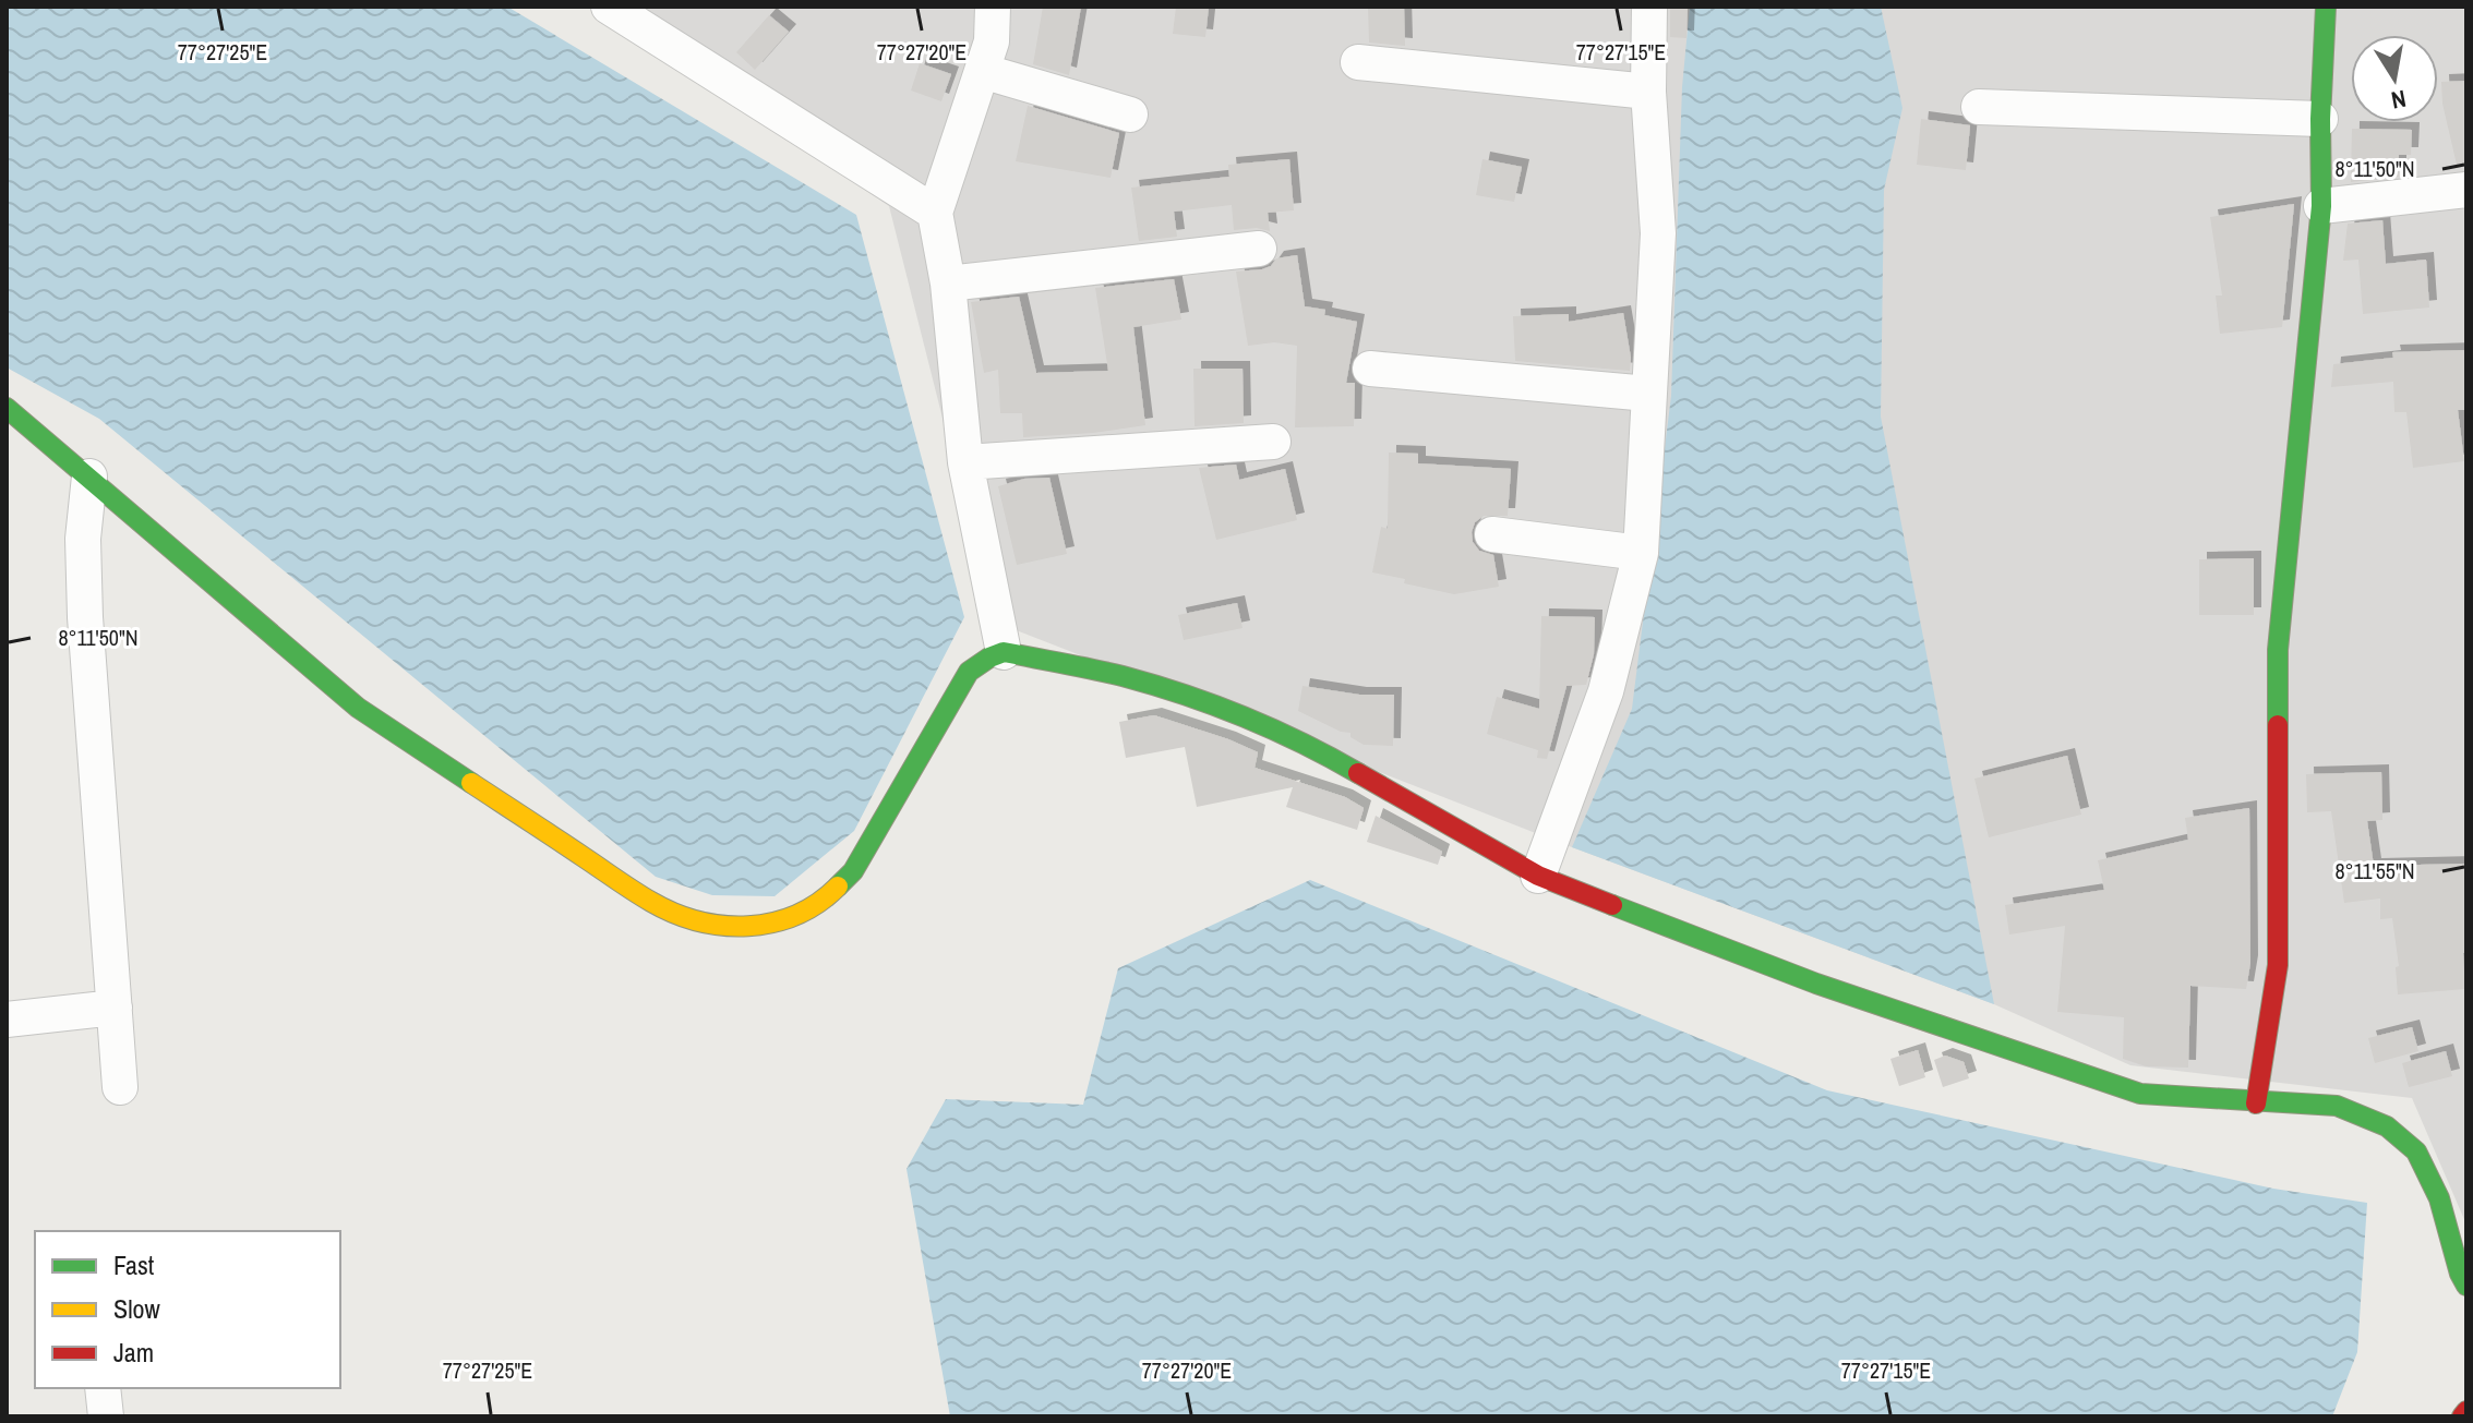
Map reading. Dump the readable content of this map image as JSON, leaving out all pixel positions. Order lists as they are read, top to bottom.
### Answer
{
  "legend": ["Fast", "Slow", "Jam"],
  "north": "bottom",
  "coordinates": [
    "77°27'25\"E",
    "77°27'20\"E",
    "77°27'15\"E",
    "8°11'50\"N",
    "8°11'55\"N"
  ]
}
